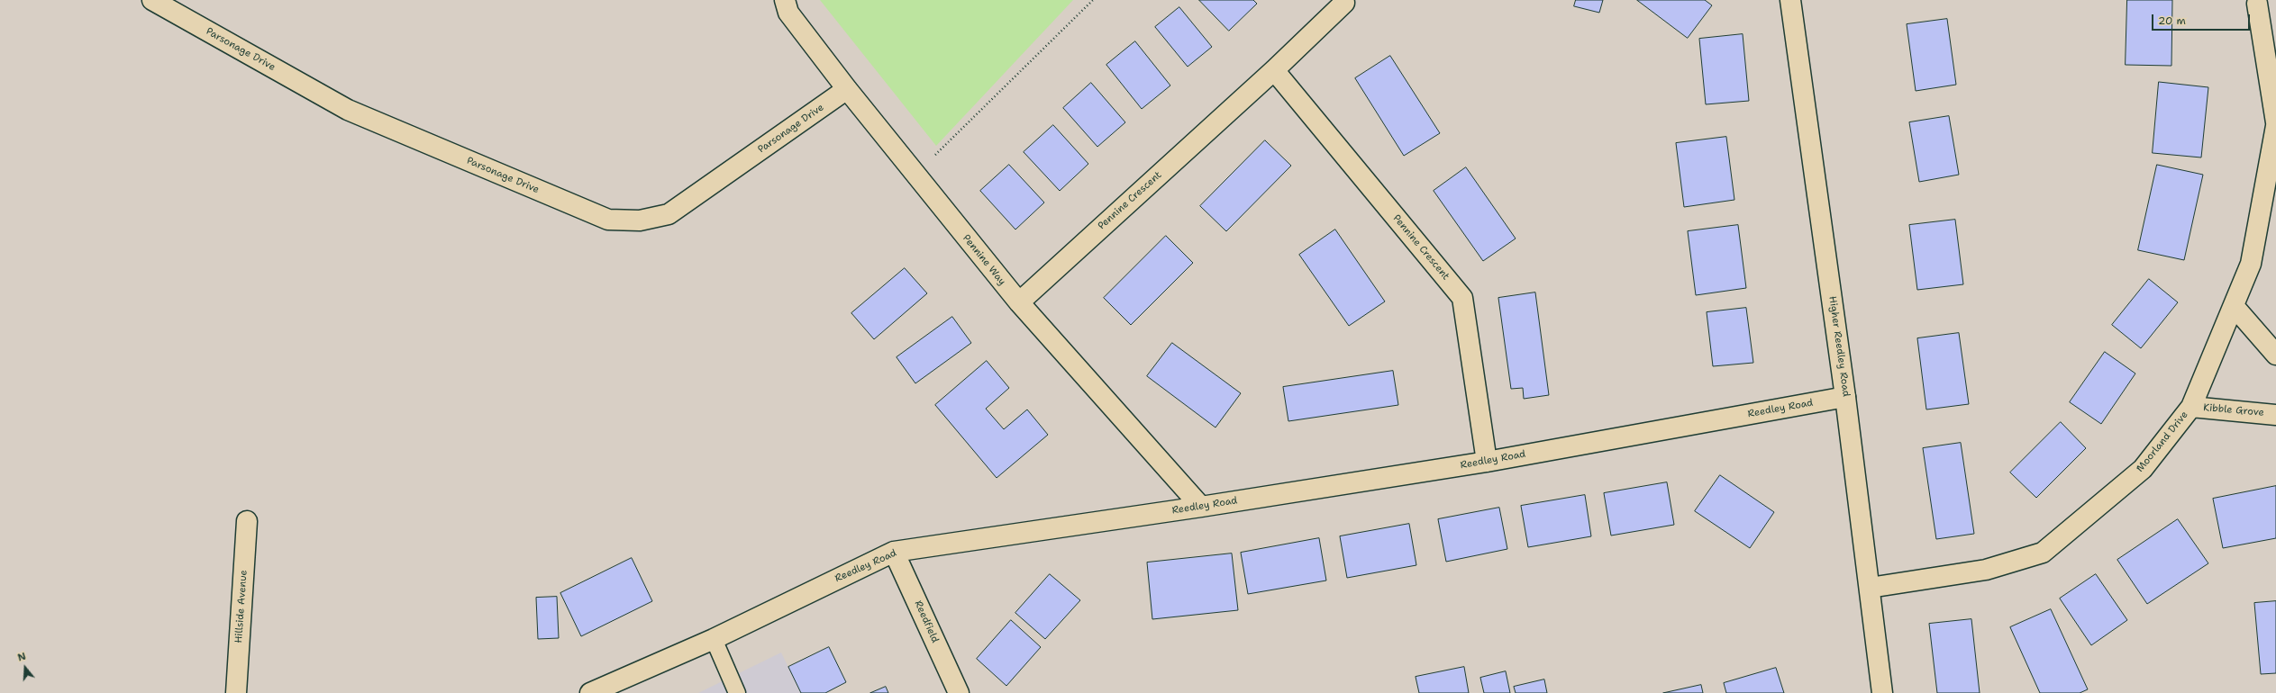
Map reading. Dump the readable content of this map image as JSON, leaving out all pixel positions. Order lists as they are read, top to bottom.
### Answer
{
  "streets": {
    "street": [
      "Parsonage Drive",
      "Pennine Crescent",
      "Pennine Way",
      "Higher Reedley Road",
      "Reedley Road",
      "Kibble Grove",
      "Moorland Drive",
      "Hillside Avenue",
      "Reedfield"
    ]
  },
  "crossings": [
    ["Parsonage Drive", "Pennine Way"],
    ["Pennine Crescent", "Pennine Way"],
    ["Pennine Crescent", "Reedley Road"],
    ["Pennine Way", "Reedley Road"],
    ["Higher Reedley Road", "Reedley Road"],
    ["Higher Reedley Road", "Moorland Drive"],
    ["Reedley Road", "Reedfield"],
    ["Kibble Grove", "Moorland Drive"]
  ],
  "scale_bar": "20 m",
  "north": "top"
}
